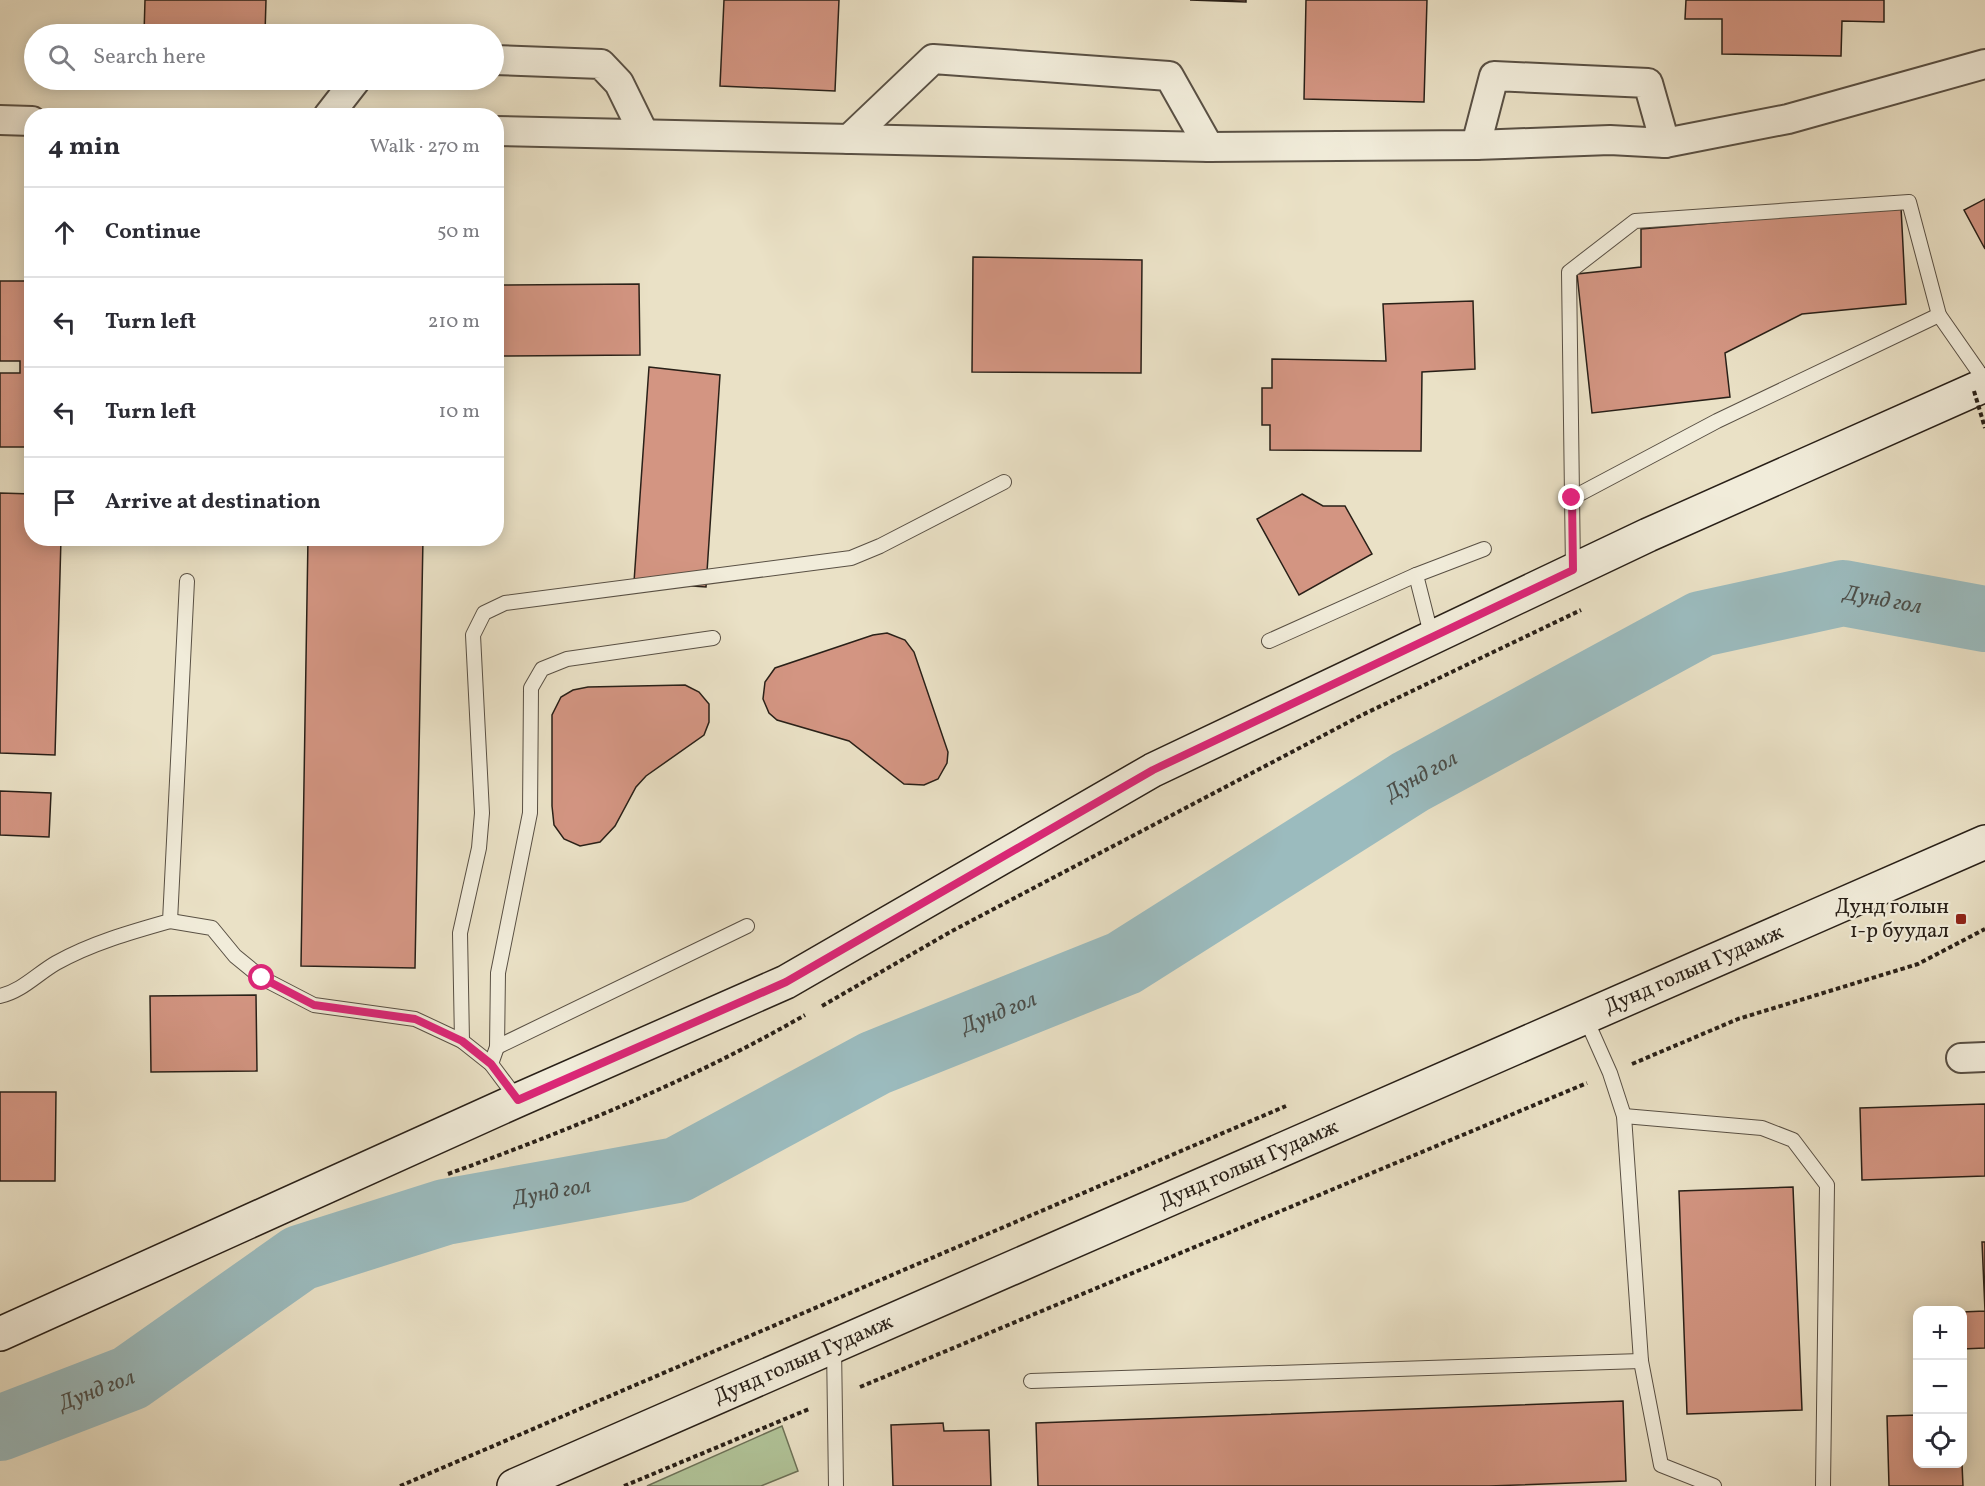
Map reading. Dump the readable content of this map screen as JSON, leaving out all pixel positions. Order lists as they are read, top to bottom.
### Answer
{
  "streets": {
    "street": ["Дунд голын Гудамж"]
  },
  "water": ["Дунд гол"],
  "places": {
    "transit": ["Дунд голын 1-р буудал"]
  },
  "page": {
    "search": "Search here",
    "heading": ["4 min", "Walk · 270 m"],
    "list": [
      ["Continue", "50 m"],
      ["Turn left", "210 m"],
      ["Turn left", "10 m"],
      "Arrive at destination"
    ],
    "map_buttons": ["+", "−"]
  }
}
